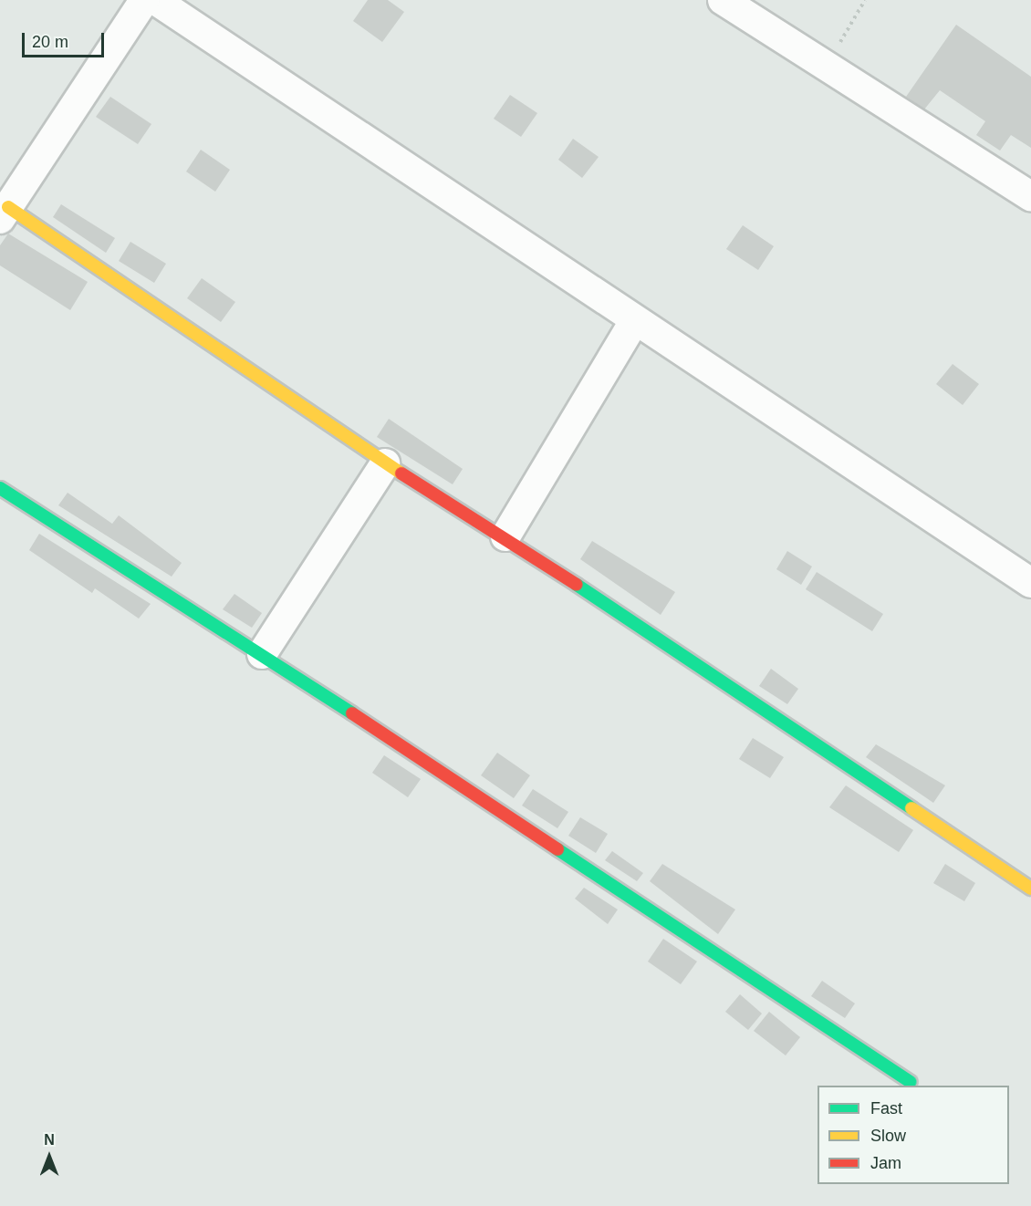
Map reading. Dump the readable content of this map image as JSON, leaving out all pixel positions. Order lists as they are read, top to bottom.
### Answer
{
  "legend": ["Fast", "Slow", "Jam"],
  "scale_bar": "20 m",
  "north": "top"
}
